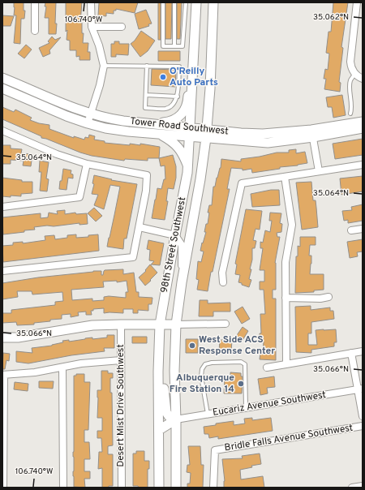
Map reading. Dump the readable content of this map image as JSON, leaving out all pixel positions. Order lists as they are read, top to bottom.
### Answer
{
  "streets": {
    "main road": ["Tower Road Southwest", "98th Street Southwest"],
    "street": ["Eucariz Avenue Southwest", "Desert Mist Drive Southwest", "Bridle Falls Avenue Southwest"]
  },
  "crossings": [
    ["Tower Road Southwest", "98th Street Southwest"],
    ["98th Street Southwest", "Eucariz Avenue Southwest"]
  ],
  "places": ["O'Reilly Auto Parts", "West Side ACS Response Center", "Albuquerque Fire Station 14"],
  "coordinates": [
    "35.062°N",
    "106.740°W",
    "35.064°N",
    "35.066°N"
  ]
}
